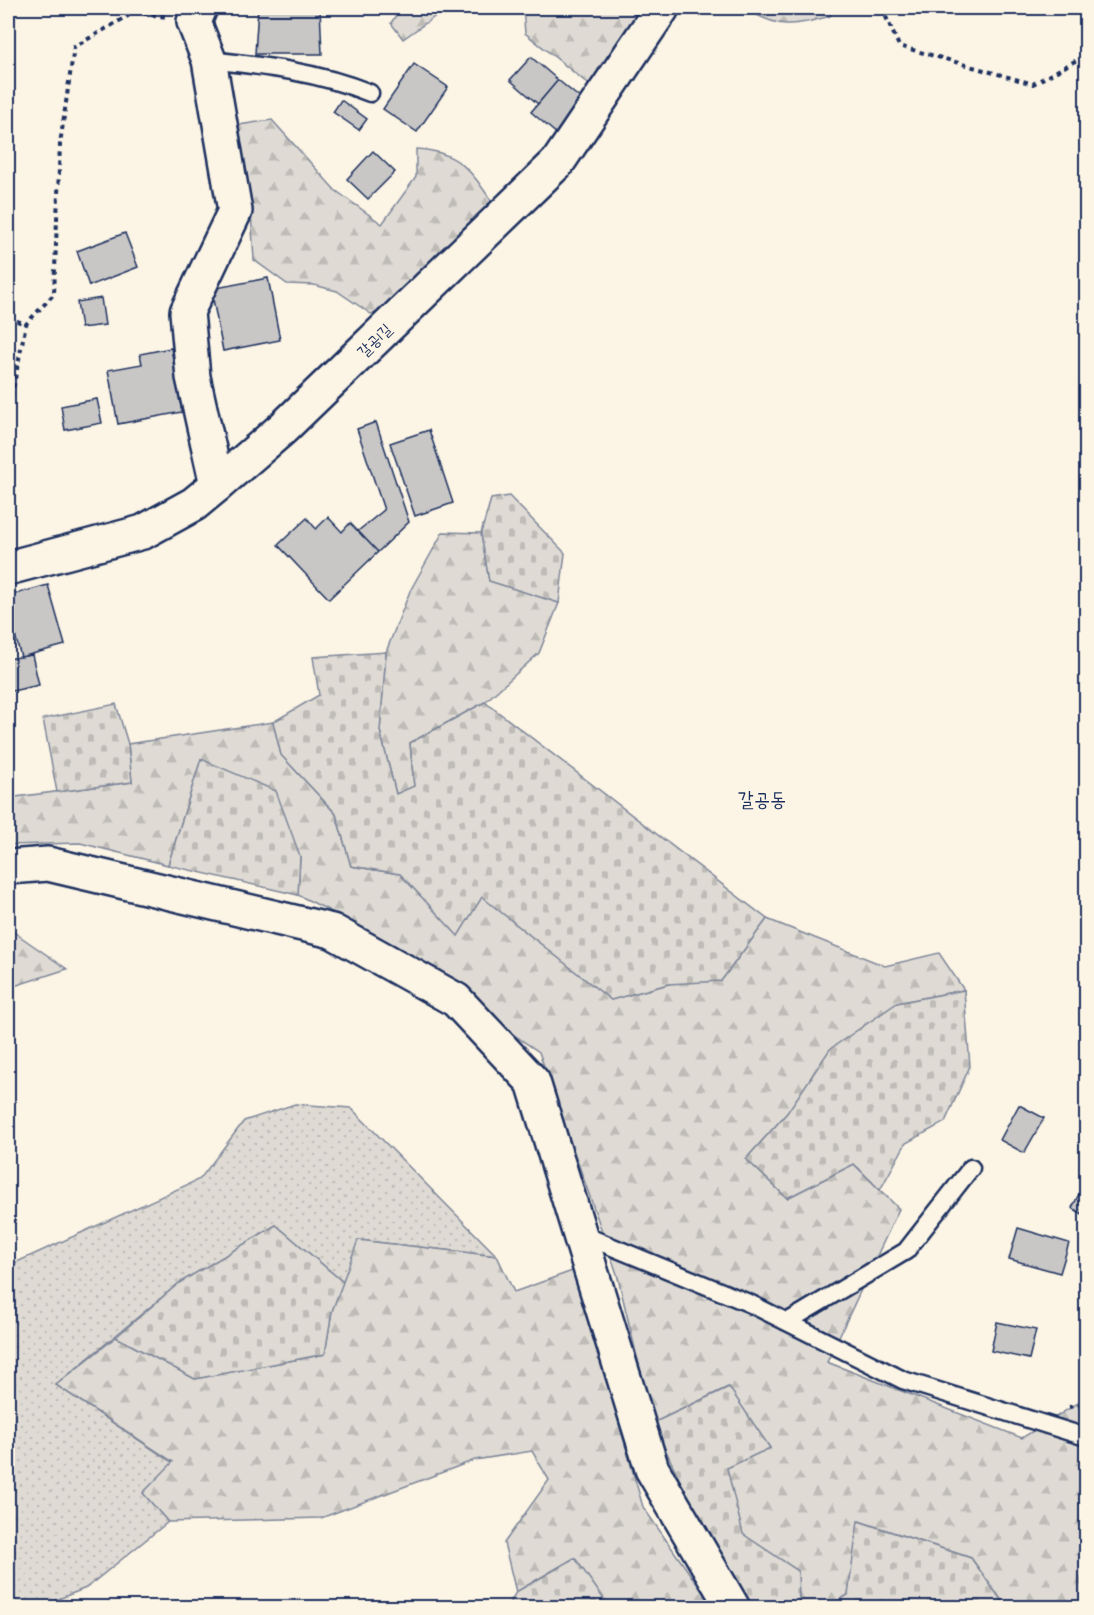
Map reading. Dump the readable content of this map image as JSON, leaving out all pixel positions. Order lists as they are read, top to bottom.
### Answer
{
  "streets": {
    "street": ["갈공1길"]
  },
  "districts": ["갈공동"]
}
